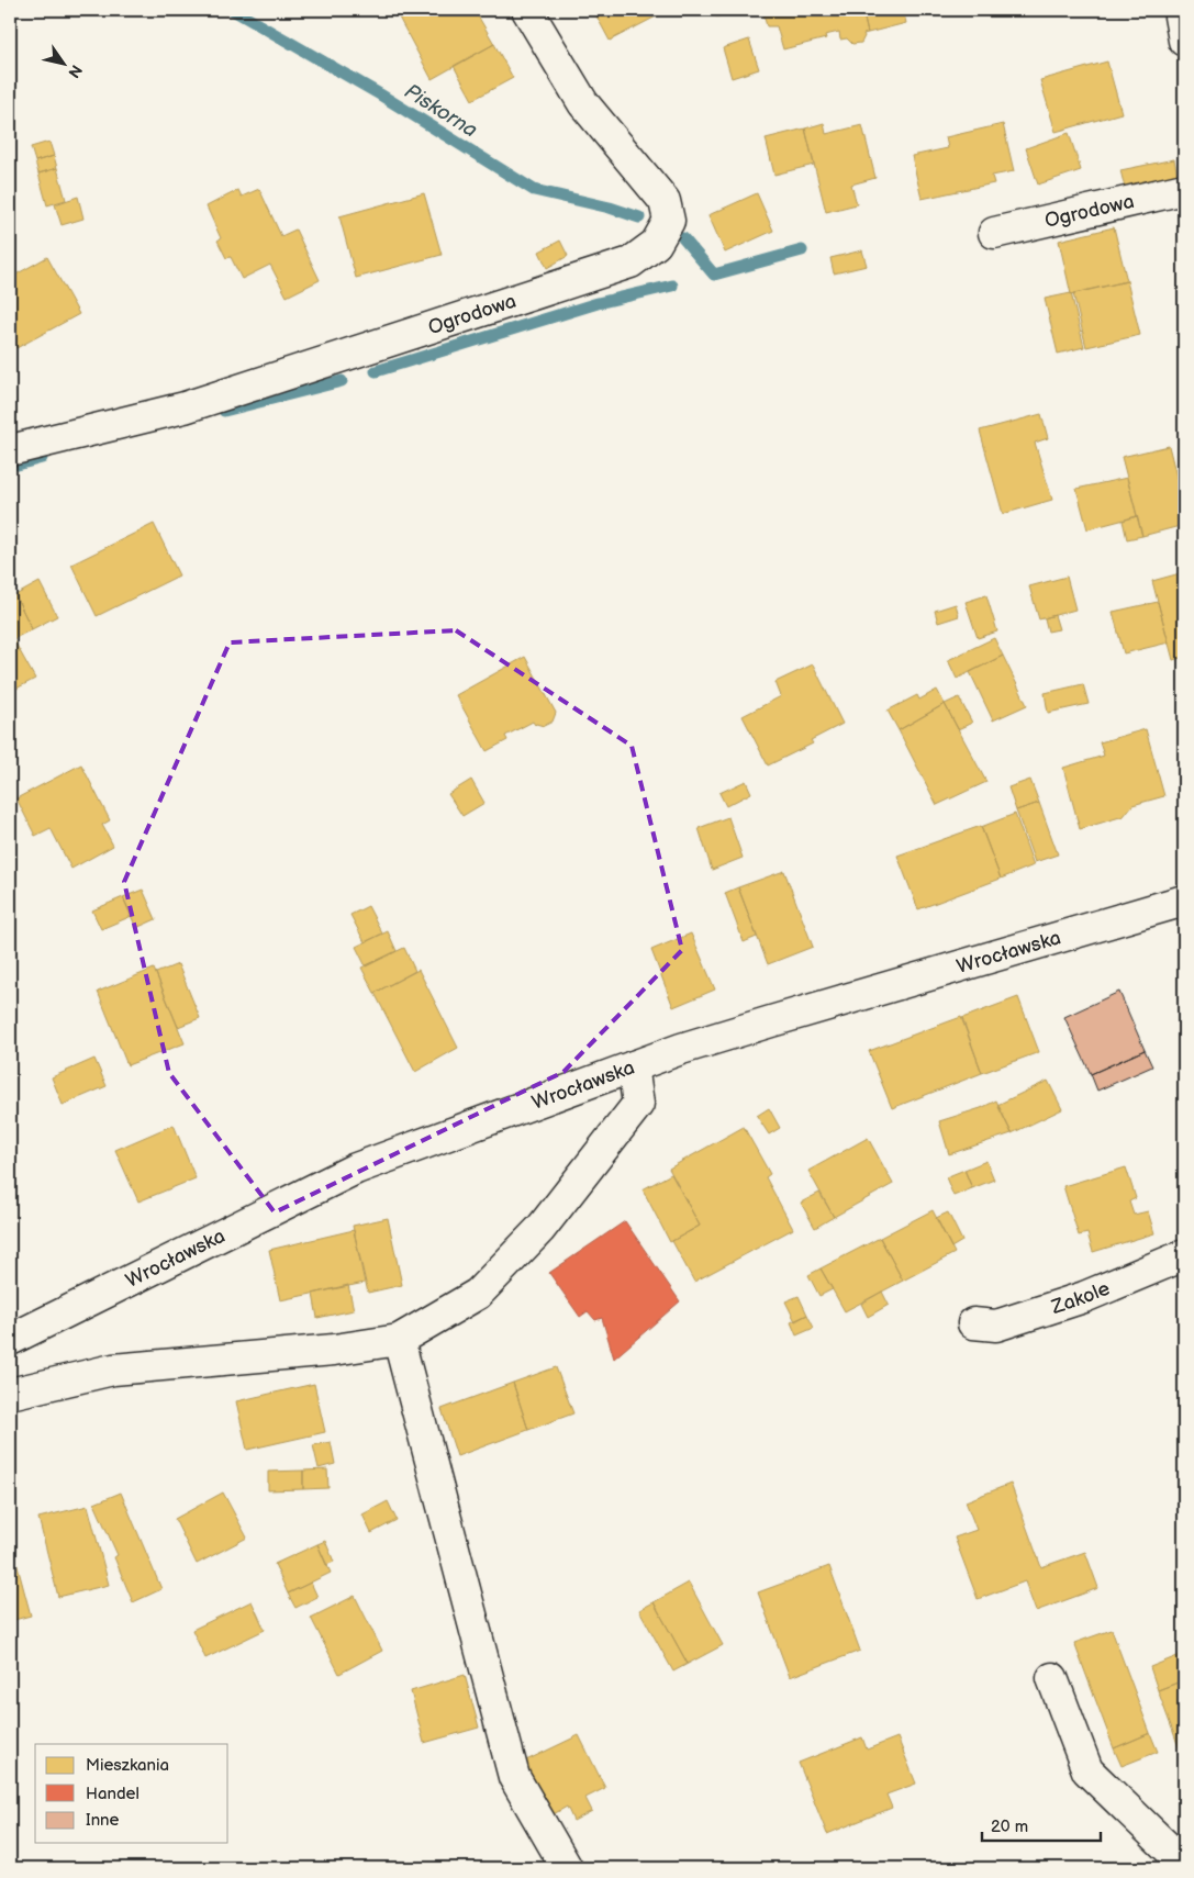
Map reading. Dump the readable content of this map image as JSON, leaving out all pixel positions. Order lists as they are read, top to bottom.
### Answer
{
  "streets": {
    "street": ["Ogrodowa", "Wrocławska", "Zakole"]
  },
  "water": ["Piskorna"],
  "legend": ["Mieszkania", "Handel", "Inne"],
  "scale_bar": "20 m",
  "north": "bottom right"
}
